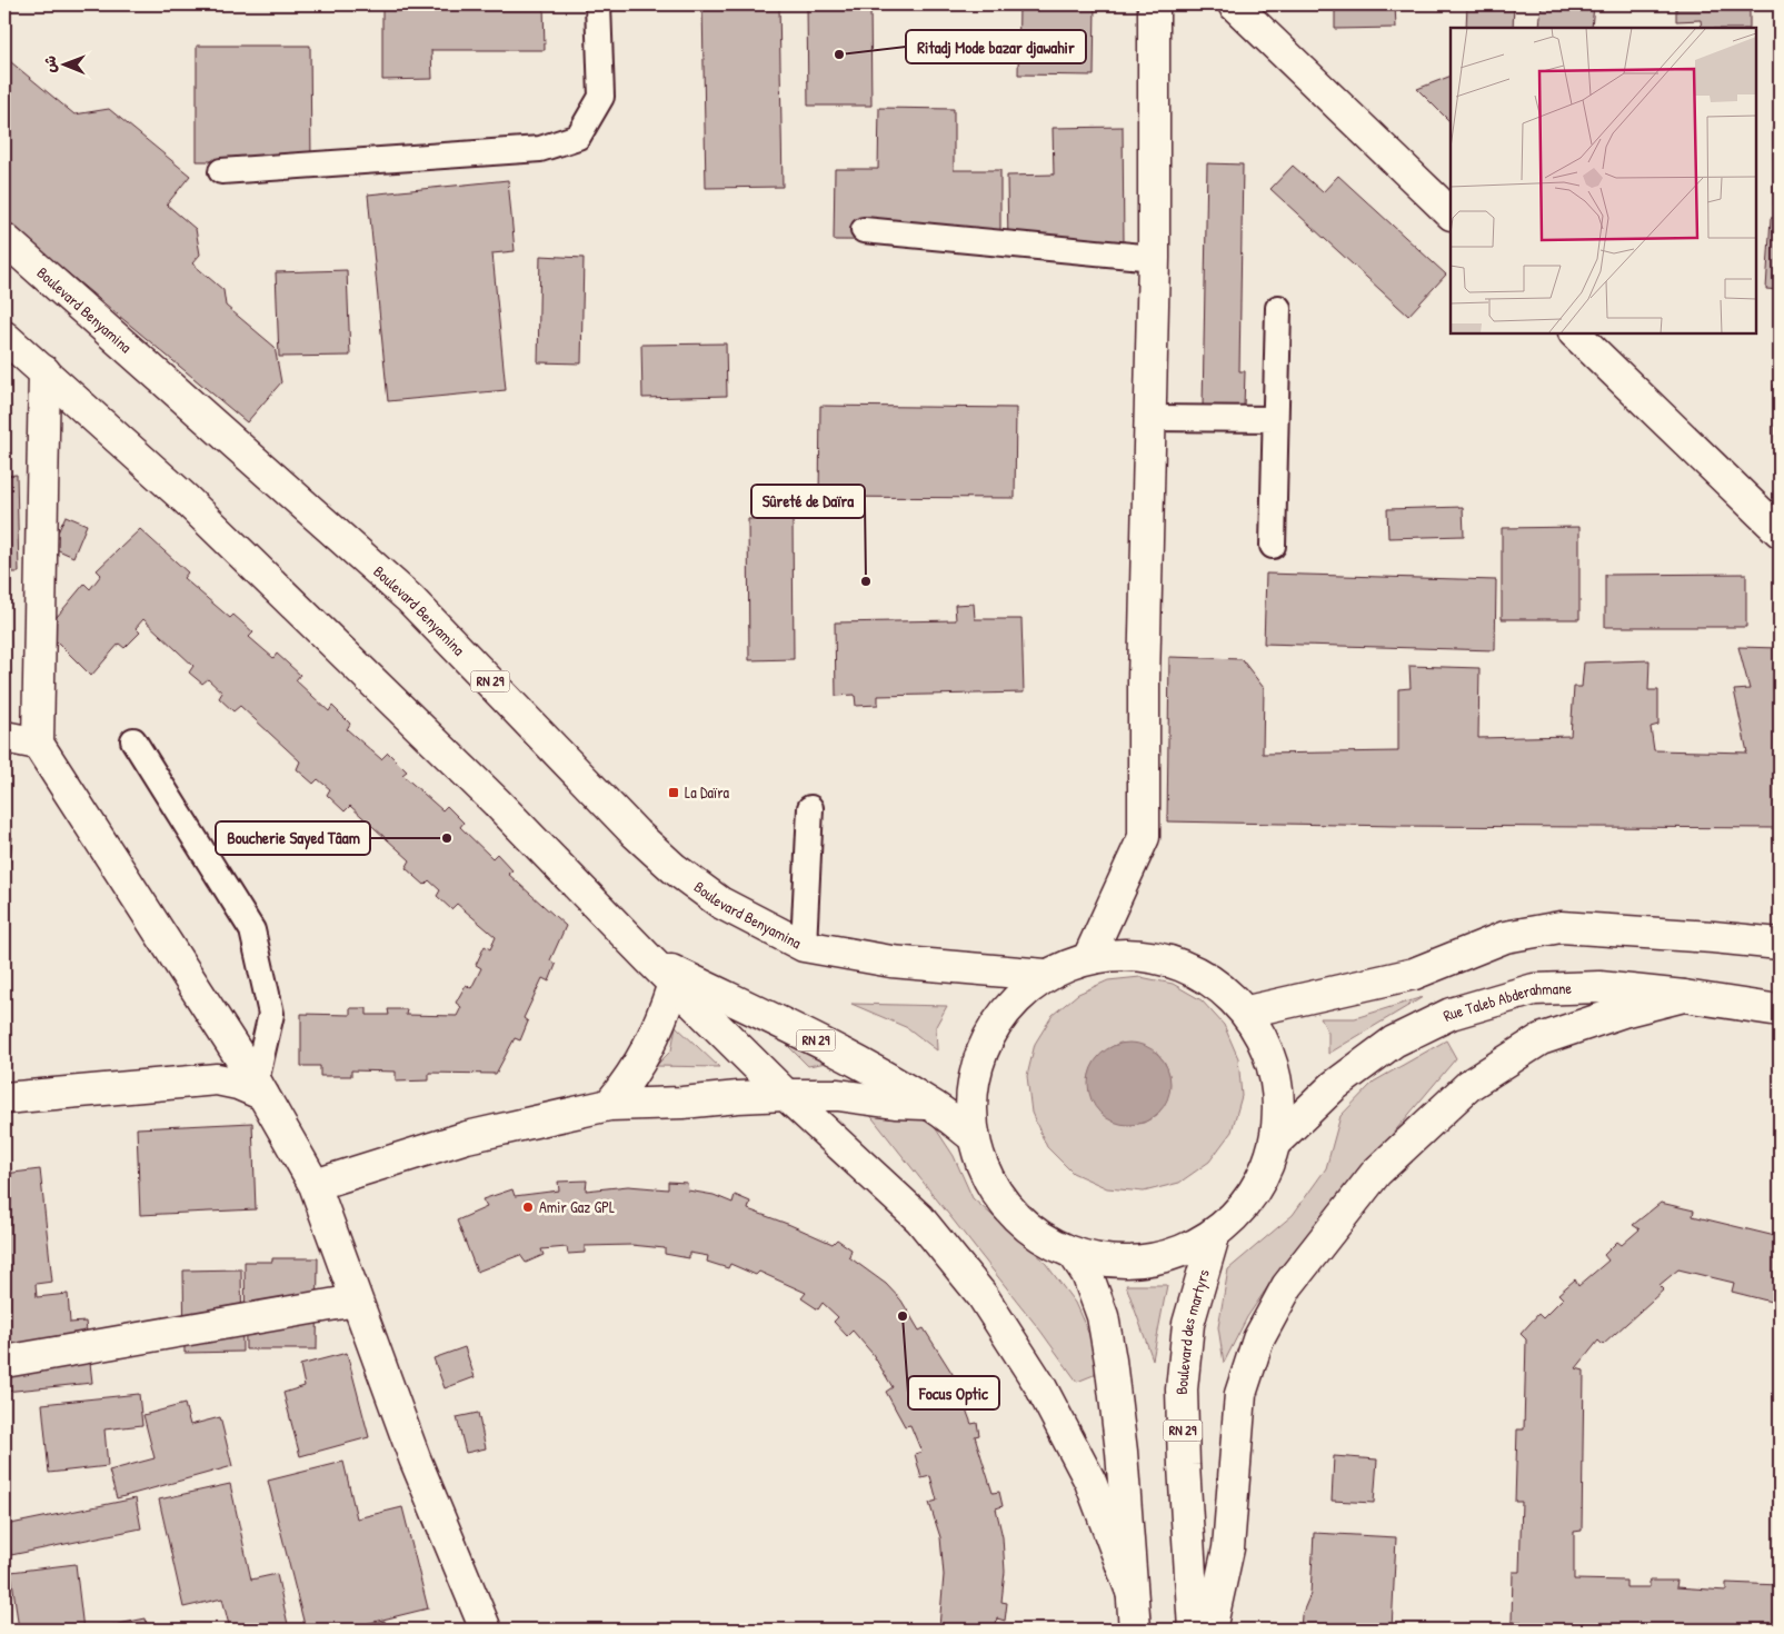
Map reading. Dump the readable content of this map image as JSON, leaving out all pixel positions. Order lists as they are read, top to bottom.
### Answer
{
  "streets": {
    "main road": [
      "Boulevard Benyamina",
      "RN 29",
      "Rue Taleb Abderahmane",
      "Boulevard des martyrs"
    ]
  },
  "places": {
    "other": [
      "Ritadj Mode bazar djawahir",
      "Sûreté de Daïra",
      "Boucherie Sayed Tâam",
      "Amir Gaz GPL",
      "Focus Optic"
    ],
    "transit": ["La Daïra"]
  },
  "north": "left"
}
